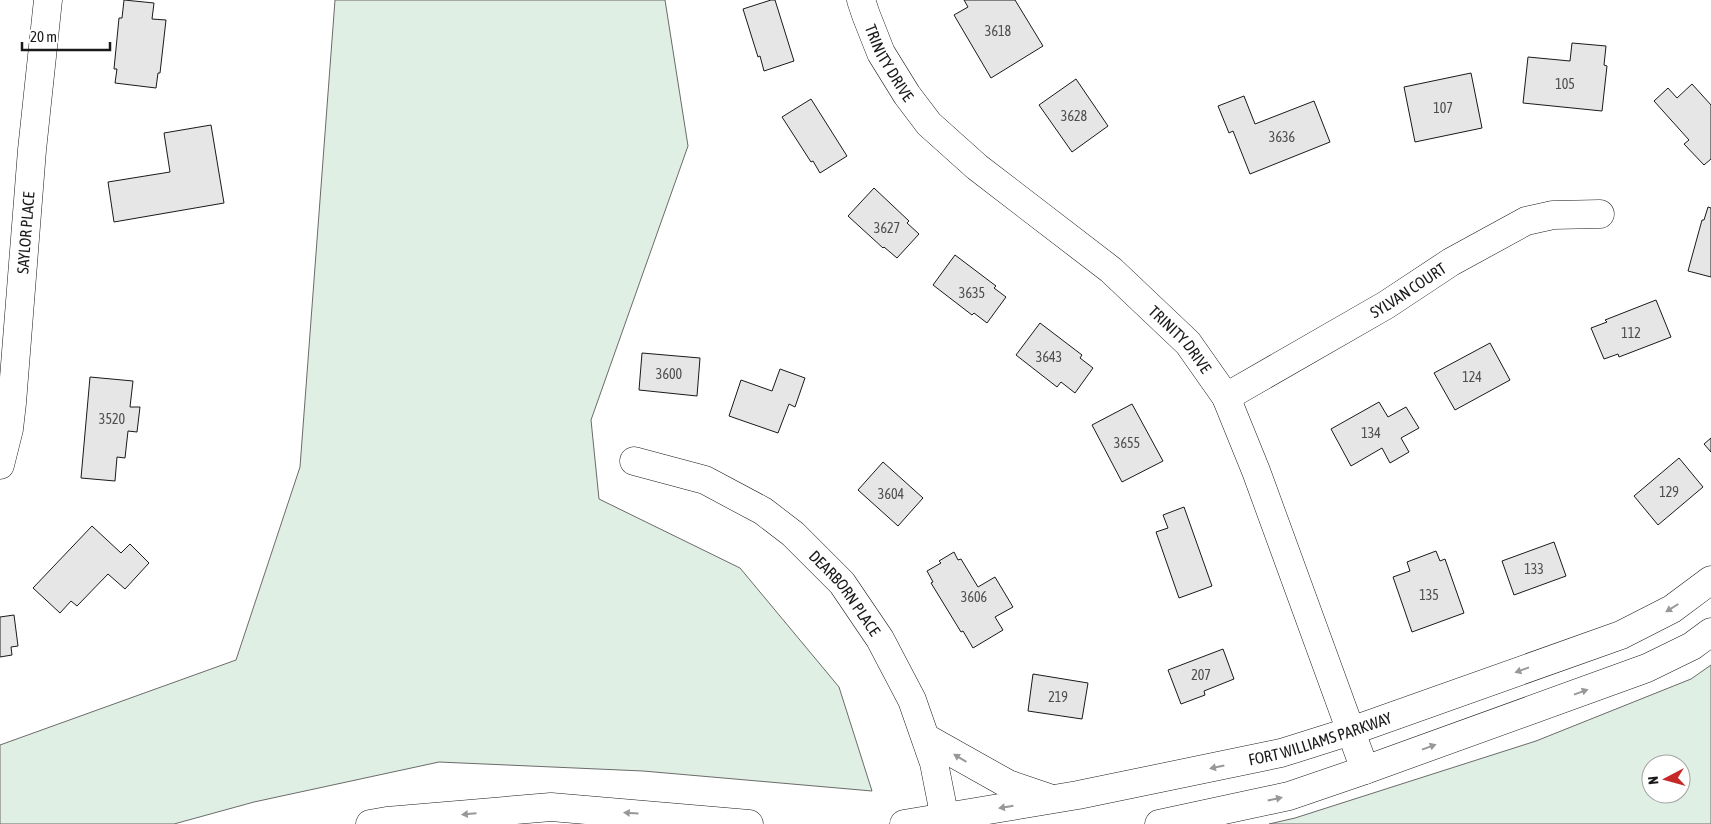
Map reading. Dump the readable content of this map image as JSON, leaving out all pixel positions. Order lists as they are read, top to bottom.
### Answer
{
  "streets": {
    "street": [
      "TRINITY DRIVE",
      "SAYLOR PLACE",
      "SYLVAN COURT",
      "DEARBORN PLACE",
      "FORT WILLIAMS PARKWAY"
    ]
  },
  "crossings": [
    ["TRINITY DRIVE", "SYLVAN COURT"],
    ["TRINITY DRIVE", "FORT WILLIAMS PARKWAY"],
    ["DEARBORN PLACE", "FORT WILLIAMS PARKWAY"]
  ],
  "house_numbers": [
    "3618",
    "105",
    "107",
    "3628",
    "3636",
    "3627",
    "3635",
    "112",
    "3643",
    "3600",
    "124",
    "3520",
    "134",
    "3655",
    "129",
    "3604",
    "133",
    "135",
    "3606",
    "207",
    "219"
  ],
  "scale_bar": "20 m",
  "north": "left"
}
